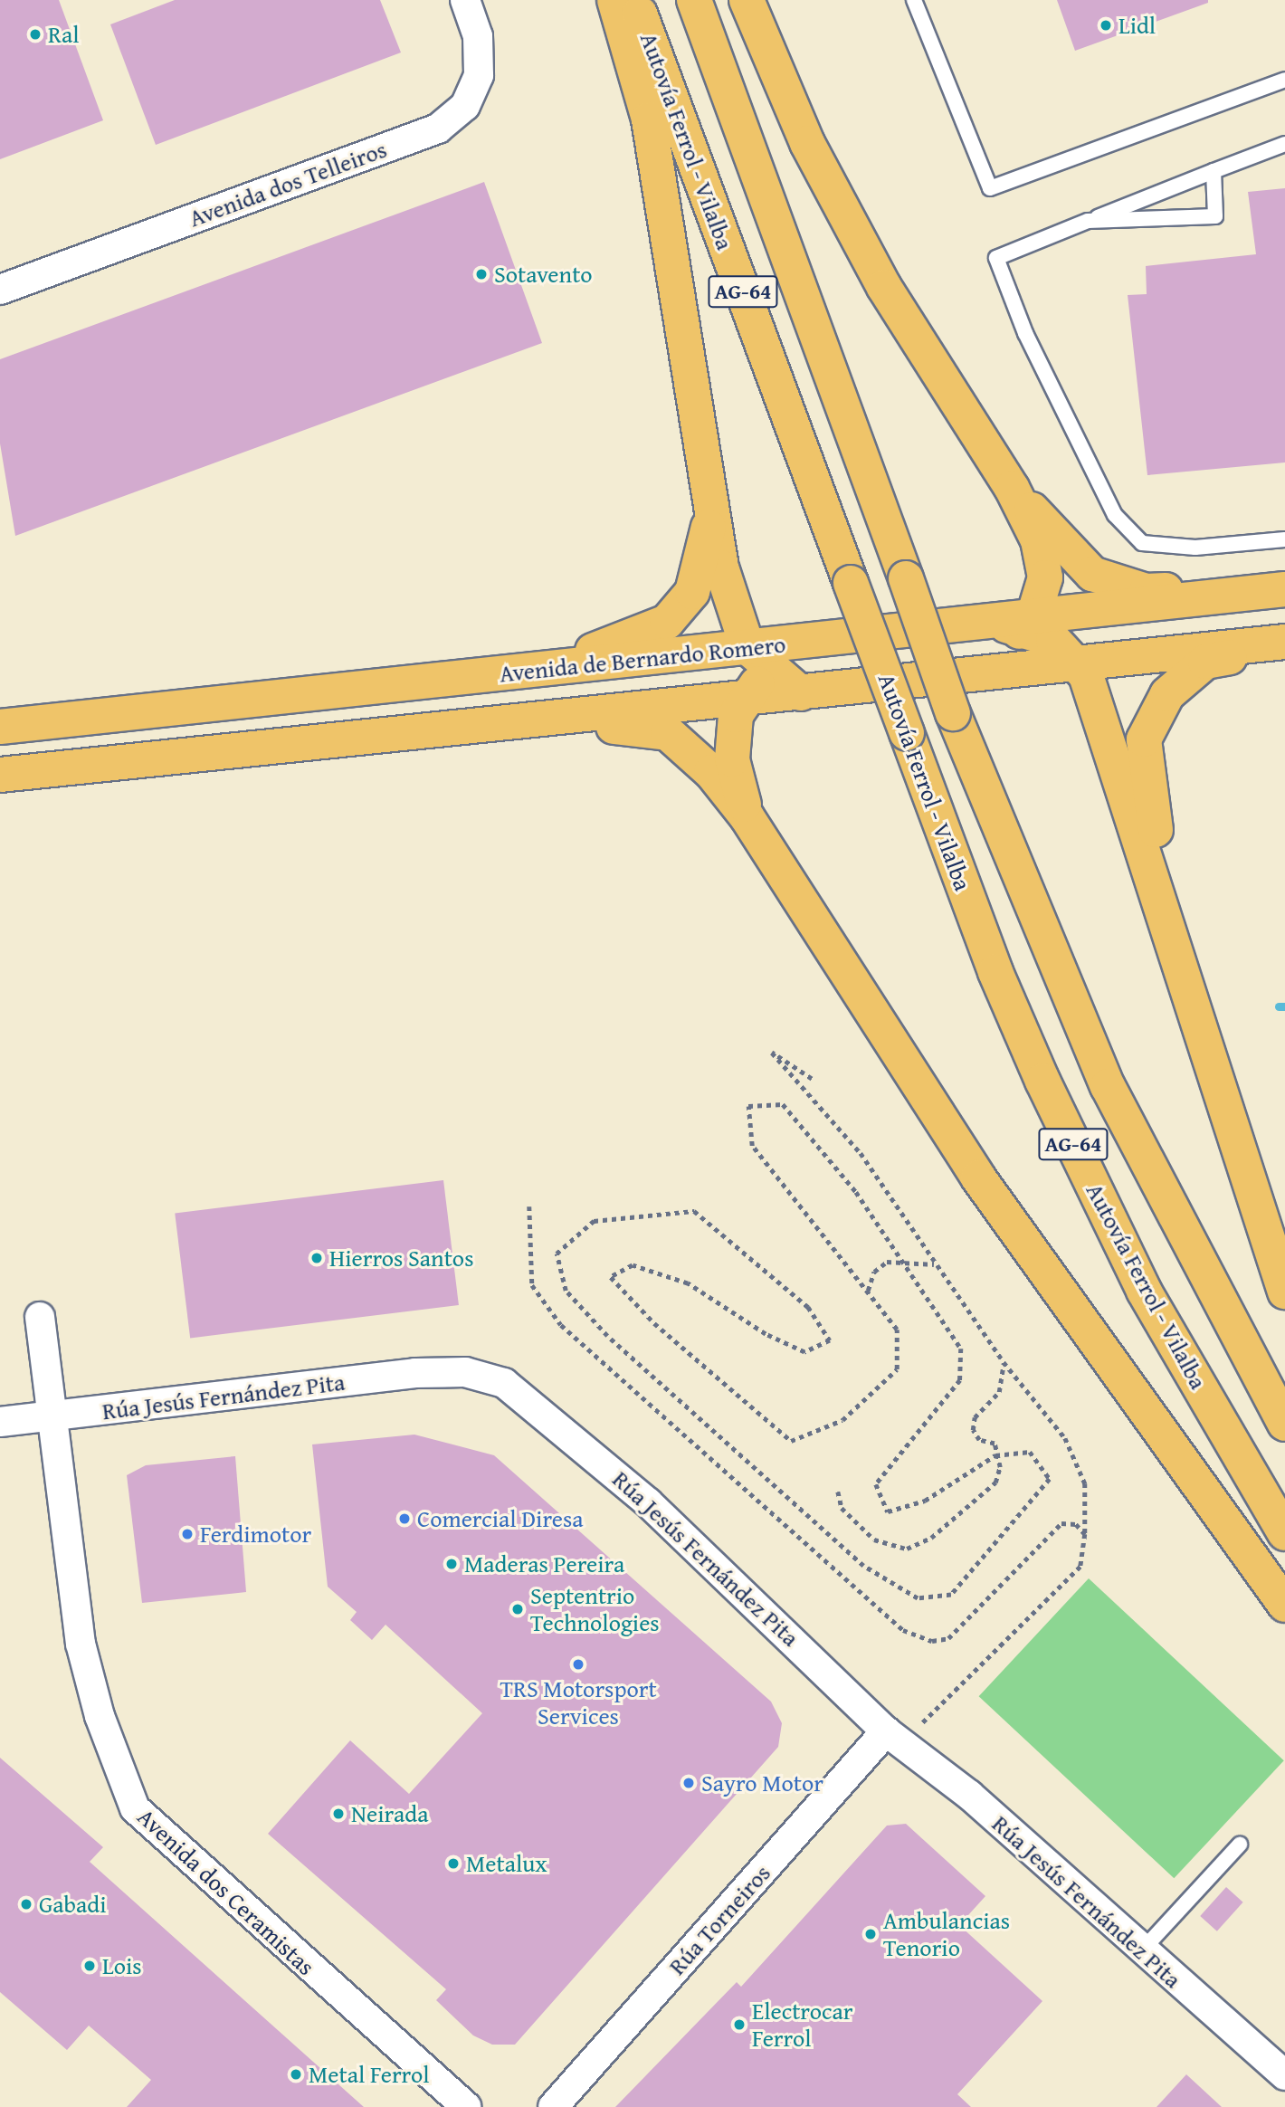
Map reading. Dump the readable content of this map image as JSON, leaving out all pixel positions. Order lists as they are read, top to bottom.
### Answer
{
  "streets": {
    "highway": ["Autovía Ferrol - Vilalba", "AG-64", "Avenida de Bernardo Romero"],
    "street": [
      "Avenida dos Telleiros",
      "Rúa Jesús Fernández Pita",
      "Avenida dos Ceramistas",
      "Rúa Torneiros"
    ]
  },
  "crossings": [
    ["Rúa Jesús Fernández Pita", "Avenida dos Ceramistas"],
    ["Rúa Jesús Fernández Pita", "Rúa Torneiros"]
  ],
  "places": [
    "Lidl",
    "Ral",
    "Sotavento",
    "Hierros Santos",
    "Comercial Diresa",
    "Ferdimotor",
    "Maderas Pereira",
    "Septentrio Technologies",
    "TRS Motorsport Services",
    "Sayro Motor",
    "Neirada",
    "Metalux",
    "Gabadi",
    "Ambulancias Tenorio",
    "Lois",
    "Electrocar Ferrol",
    "Metal Ferrol"
  ]
}
